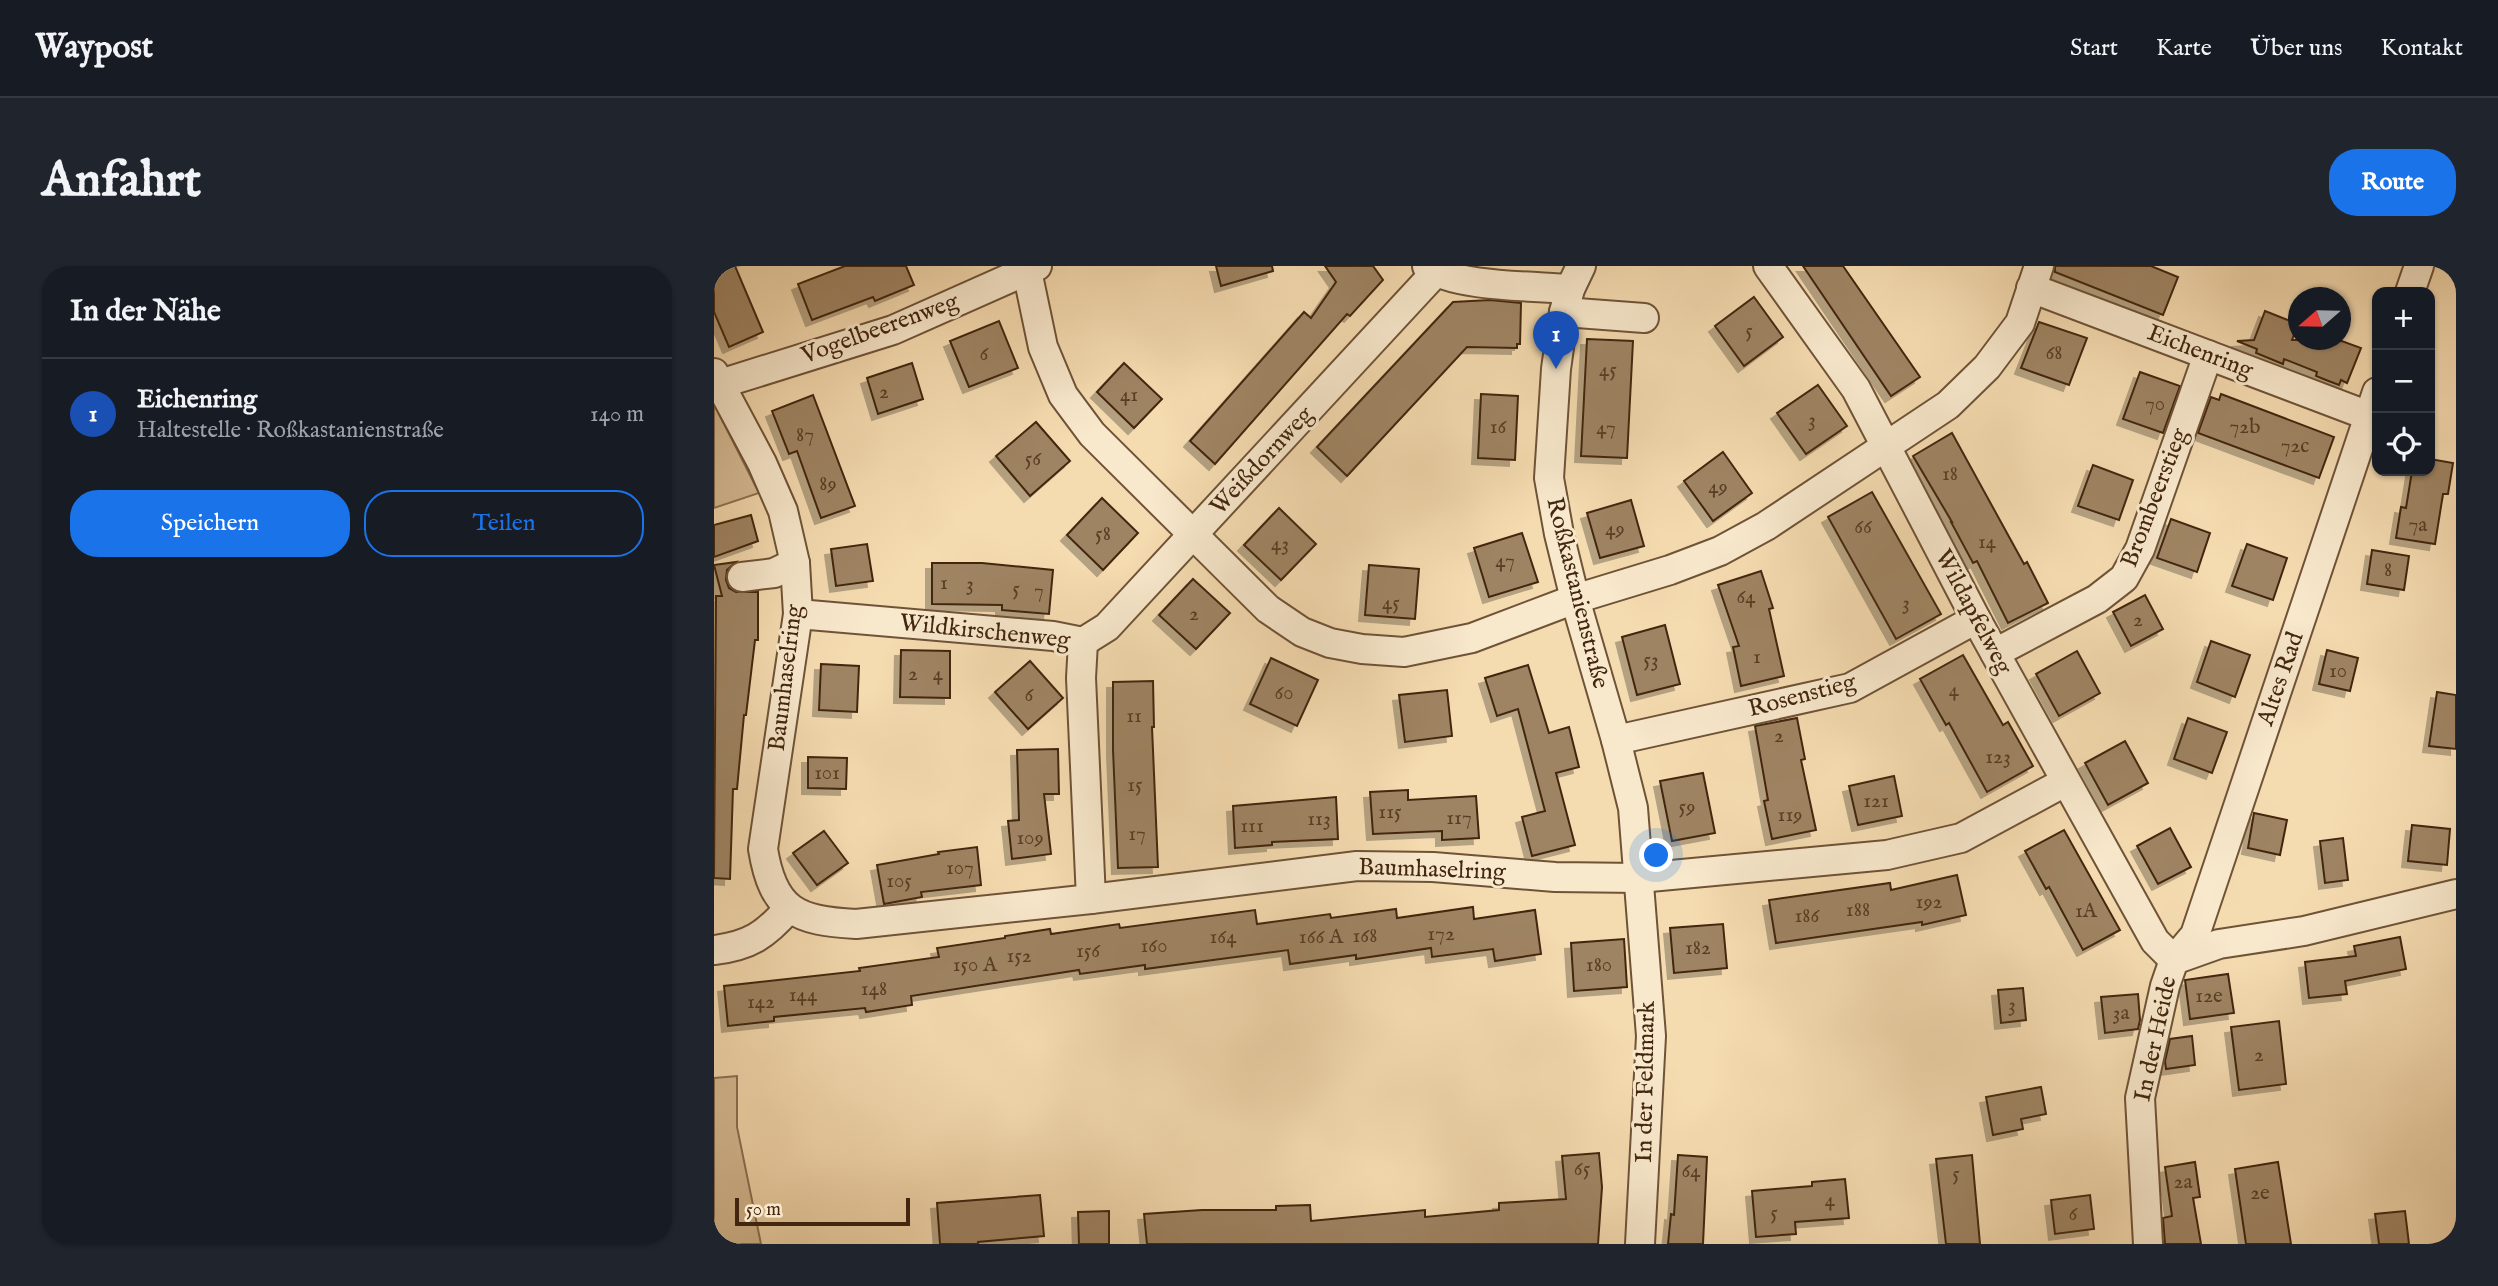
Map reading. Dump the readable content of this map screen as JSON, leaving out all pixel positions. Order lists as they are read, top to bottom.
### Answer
{
  "streets": {
    "street": [
      "Vogelbeerenweg",
      "Eichenring",
      "Weißdornweg",
      "Brombeerstieg",
      "Roßkastanienstraße",
      "Wildapfelweg",
      "Wildkirschenweg",
      "Baumhaselring",
      "Altes Rad",
      "Rosenstieg",
      "In der Heide",
      "In der Feldmark"
    ]
  },
  "crossings": [
    ["Vogelbeerenweg", "Eichenring"],
    ["Vogelbeerenweg", "Baumhaselring"],
    ["Eichenring", "Weißdornweg"],
    ["Eichenring", "Brombeerstieg"],
    ["Eichenring", "Roßkastanienstraße"],
    ["Eichenring", "Wildapfelweg"],
    ["Weißdornweg", "Roßkastanienstraße"],
    ["Weißdornweg", "Wildkirschenweg"],
    ["Brombeerstieg", "Wildapfelweg"],
    ["Roßkastanienstraße", "Baumhaselring"],
    ["Roßkastanienstraße", "Rosenstieg"],
    ["Roßkastanienstraße", "In der Feldmark"],
    ["Wildapfelweg", "Baumhaselring"],
    ["Wildapfelweg", "Altes Rad"],
    ["Wildapfelweg", "Rosenstieg"],
    ["Wildapfelweg", "In der Heide"],
    ["Wildkirschenweg", "Baumhaselring"],
    ["Baumhaselring", "In der Feldmark"],
    ["Altes Rad", "In der Heide"]
  ],
  "house_numbers": [
    "5",
    "68",
    "6",
    "45",
    "2",
    "41",
    "70",
    "3",
    "16",
    "72b",
    "47",
    "87",
    "72c",
    "56",
    "18",
    "89",
    "49",
    "7a",
    "66",
    "49",
    "58",
    "14",
    "43",
    "47",
    "8",
    "1",
    "3",
    "5",
    "7",
    "64",
    "45",
    "3",
    "2",
    "2",
    "1",
    "53",
    "10",
    "2",
    "4",
    "4",
    "60",
    "6",
    "11",
    "2",
    "123",
    "101",
    "15",
    "121",
    "59",
    "115",
    "119",
    "117",
    "113",
    "111",
    "17",
    "109",
    "107",
    "105",
    "192",
    "188",
    "1A",
    "186",
    "172",
    "168",
    "164",
    "166 A",
    "160",
    "182",
    "156",
    "152",
    "150 A",
    "180",
    "148",
    "144",
    "12e",
    "142",
    "3",
    "3a",
    "2",
    "65",
    "64",
    "5",
    "2a",
    "2e",
    "4",
    "5",
    "6"
  ],
  "scale_bar": "50 m",
  "north": "left",
  "page": {
    "header": "Waypost",
    "nav": [
      "Start",
      "Karte",
      "Über uns",
      "Kontakt"
    ],
    "buttons": [
      "Route",
      ["Speichern", "Teilen"]
    ],
    "title": "Anfahrt",
    "heading": "In der Nähe",
    "map_buttons": ["+", "−"],
    "pins": "1",
    "list": [
      {
        "mark": "1",
        "name": "Eichenring",
        "note": "Haltestelle · Roßkastanienstraße",
        "value": "140 m"
      }
    ],
    "scale": "50 m"
  }
}
